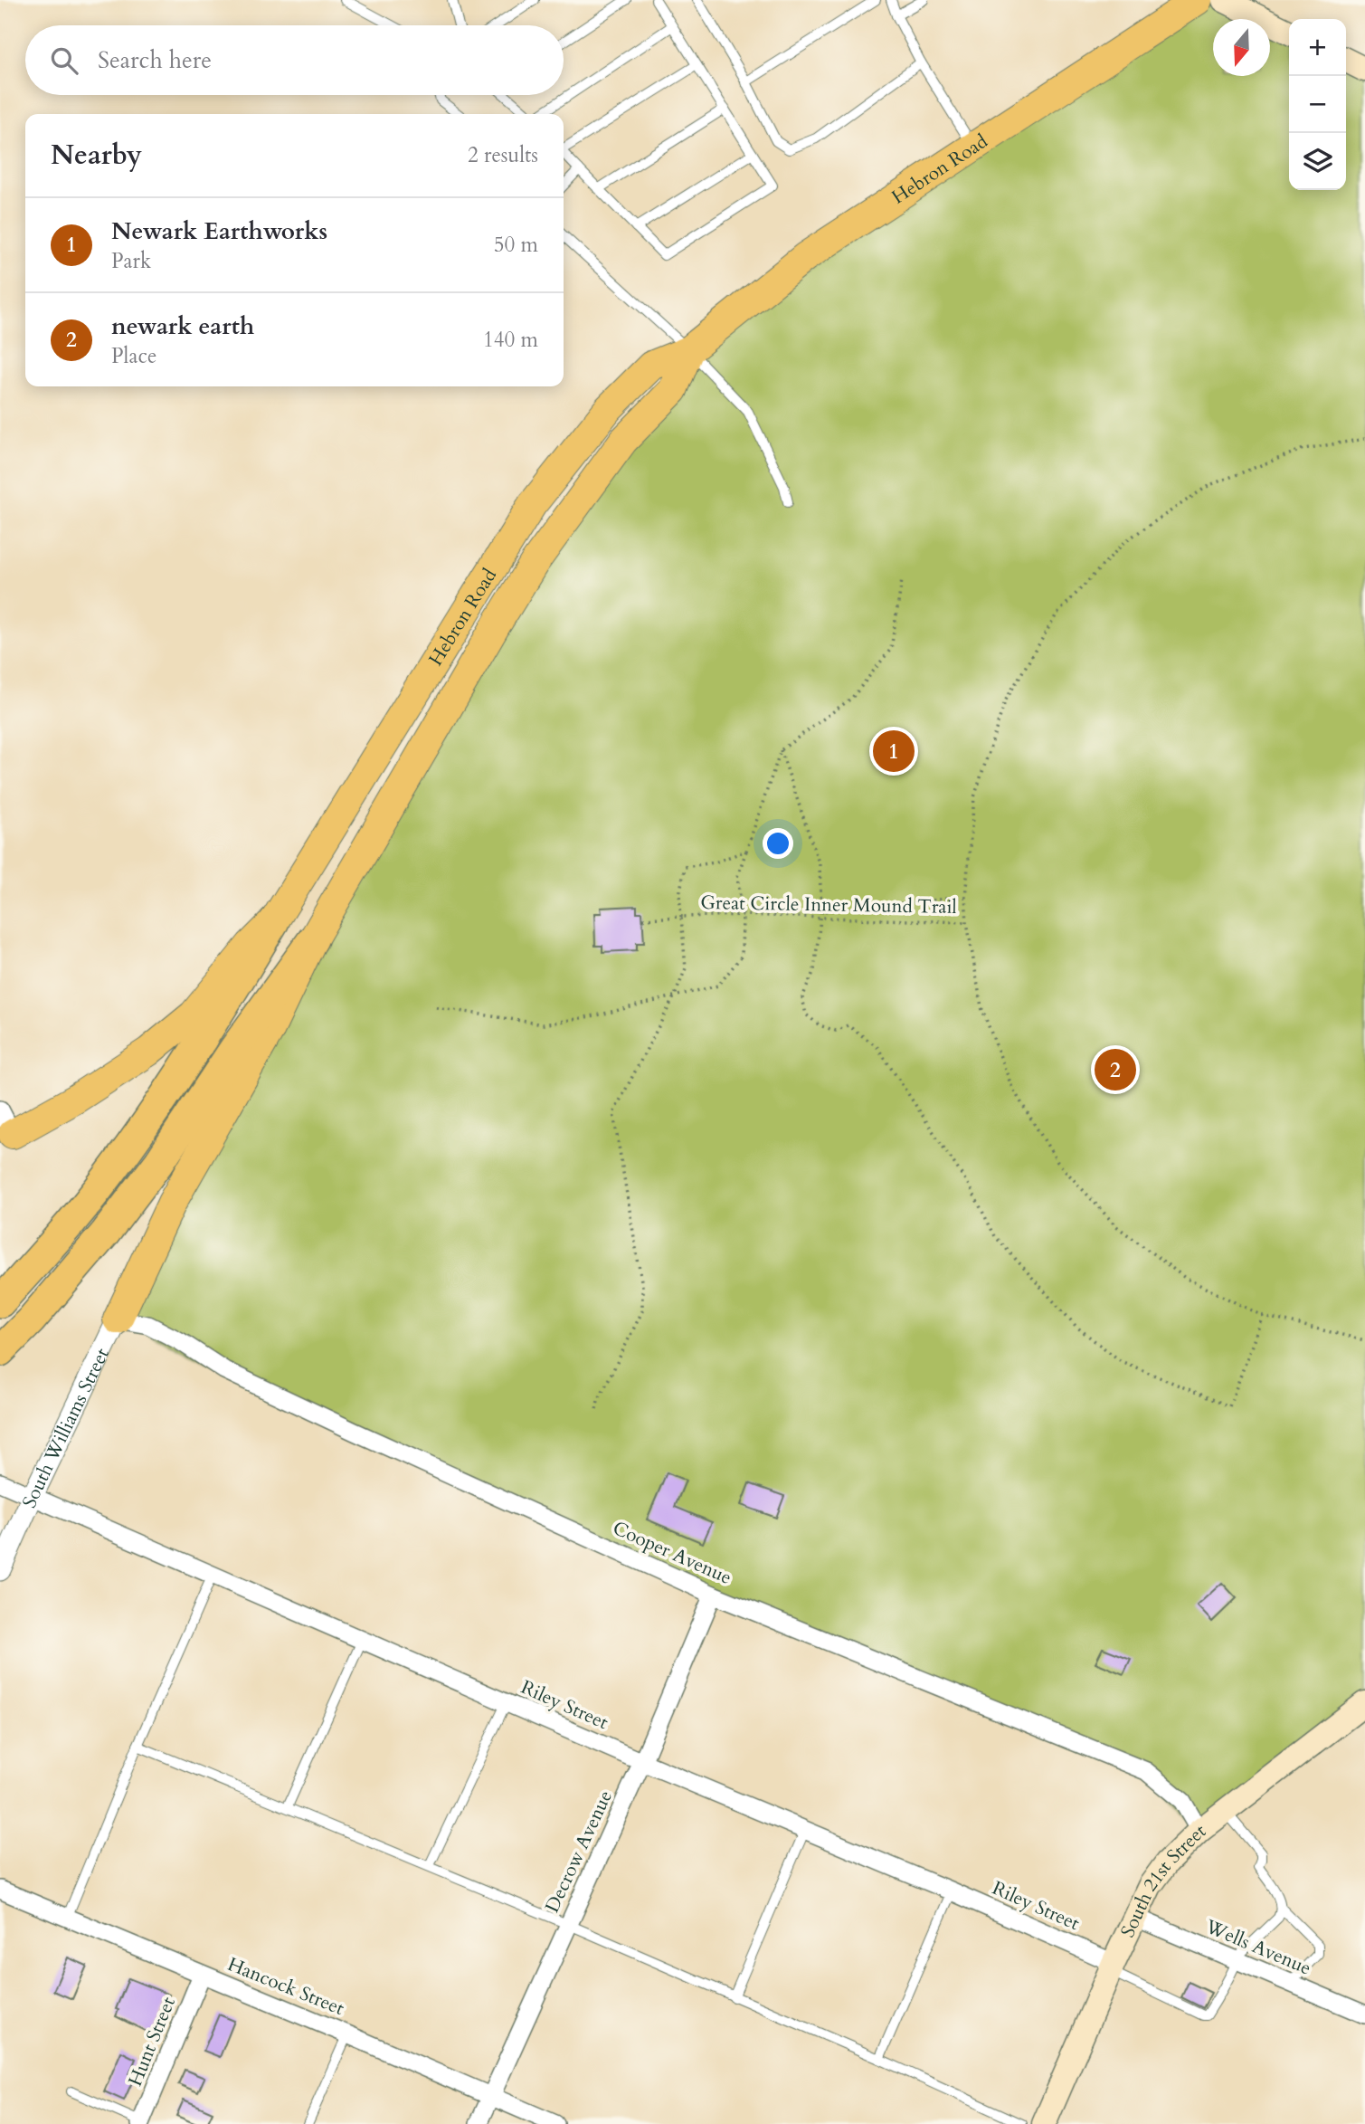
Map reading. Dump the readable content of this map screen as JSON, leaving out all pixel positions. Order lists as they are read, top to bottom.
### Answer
{
  "streets": {
    "highway": ["Hebron Road"],
    "main road": ["South 21st Street"],
    "street": [
      "South Williams Street",
      "Cooper Avenue",
      "Riley Street",
      "Decrow Avenue",
      "Wells Avenue",
      "Hancock Street",
      "Hunt Street"
    ],
    "path": ["Great Circle Inner Mound Trail"]
  },
  "crossings": [
    ["Hebron Road", "South Williams Street"],
    ["Hebron Road", "Cooper Avenue"],
    ["South Williams Street", "Cooper Avenue"],
    ["South Williams Street", "Riley Street"],
    ["Cooper Avenue", "Decrow Avenue"],
    ["Cooper Avenue", "South 21st Street"],
    ["Riley Street", "Decrow Avenue"],
    ["Riley Street", "South 21st Street"],
    ["Decrow Avenue", "Hancock Street"],
    ["South 21st Street", "Wells Avenue"],
    ["Hancock Street", "Hunt Street"]
  ],
  "north": "bottom",
  "page": {
    "map_buttons": ["+", "−"],
    "search": "Search here",
    "heading": ["Nearby", "2 results"],
    "list": [
      {
        "mark": "1",
        "name": "Newark Earthworks",
        "note": "Park",
        "value": "50 m"
      },
      {
        "mark": "2",
        "name": "newark earth",
        "note": "Place",
        "value": "140 m"
      }
    ],
    "pins": ["1", "2"]
  }
}
